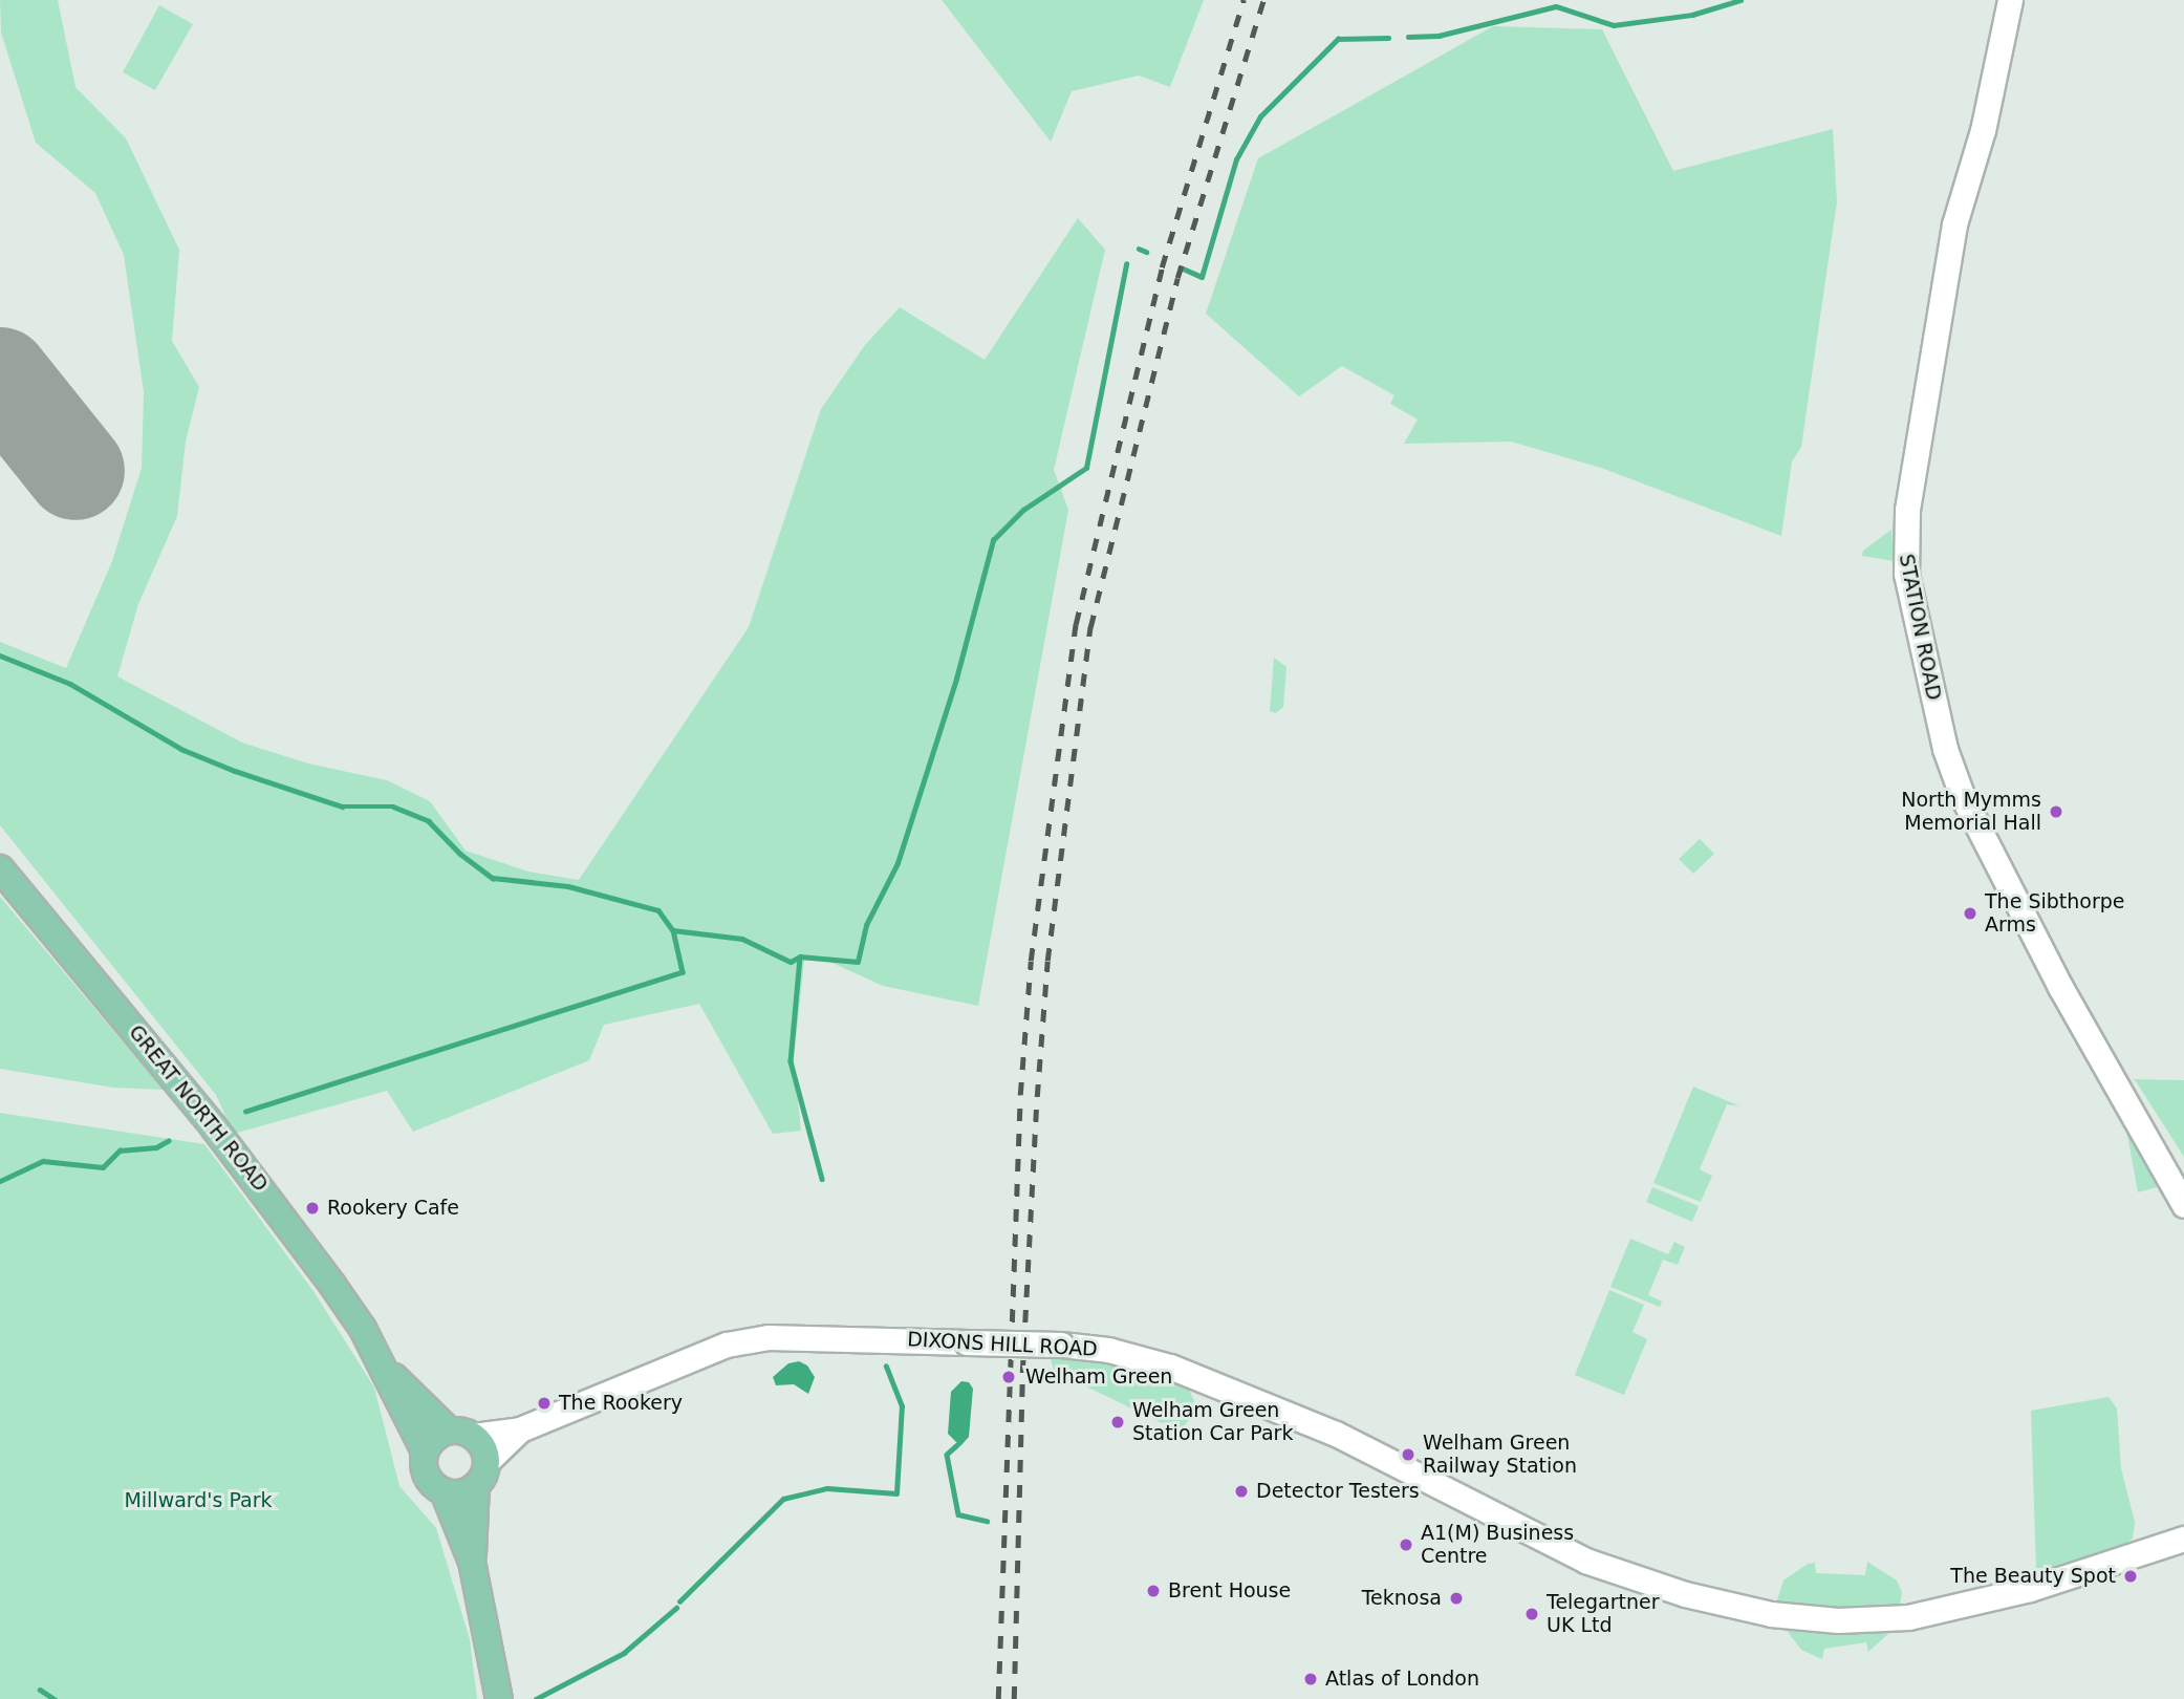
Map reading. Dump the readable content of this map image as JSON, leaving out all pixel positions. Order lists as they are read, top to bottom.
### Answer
{
  "streets": {
    "main road": ["GREAT NORTH ROAD"],
    "street": ["STATION ROAD", "DIXONS HILL ROAD"]
  },
  "crossings": [
    ["GREAT NORTH ROAD", "DIXONS HILL ROAD"]
  ],
  "parks": ["Millward's Park"],
  "places": [
    "North Mymms Memorial Hall",
    "The Sibthorpe Arms",
    "Rookery Cafe",
    "Welham Green",
    "The Rookery",
    "Welham Green Station Car Park",
    "Welham Green Railway Station",
    "Detector Testers",
    "A1(M) Business Centre",
    "The Beauty Spot",
    "Brent House",
    "Teknosa",
    "Telegartner UK Ltd",
    "Atlas of London"
  ]
}
